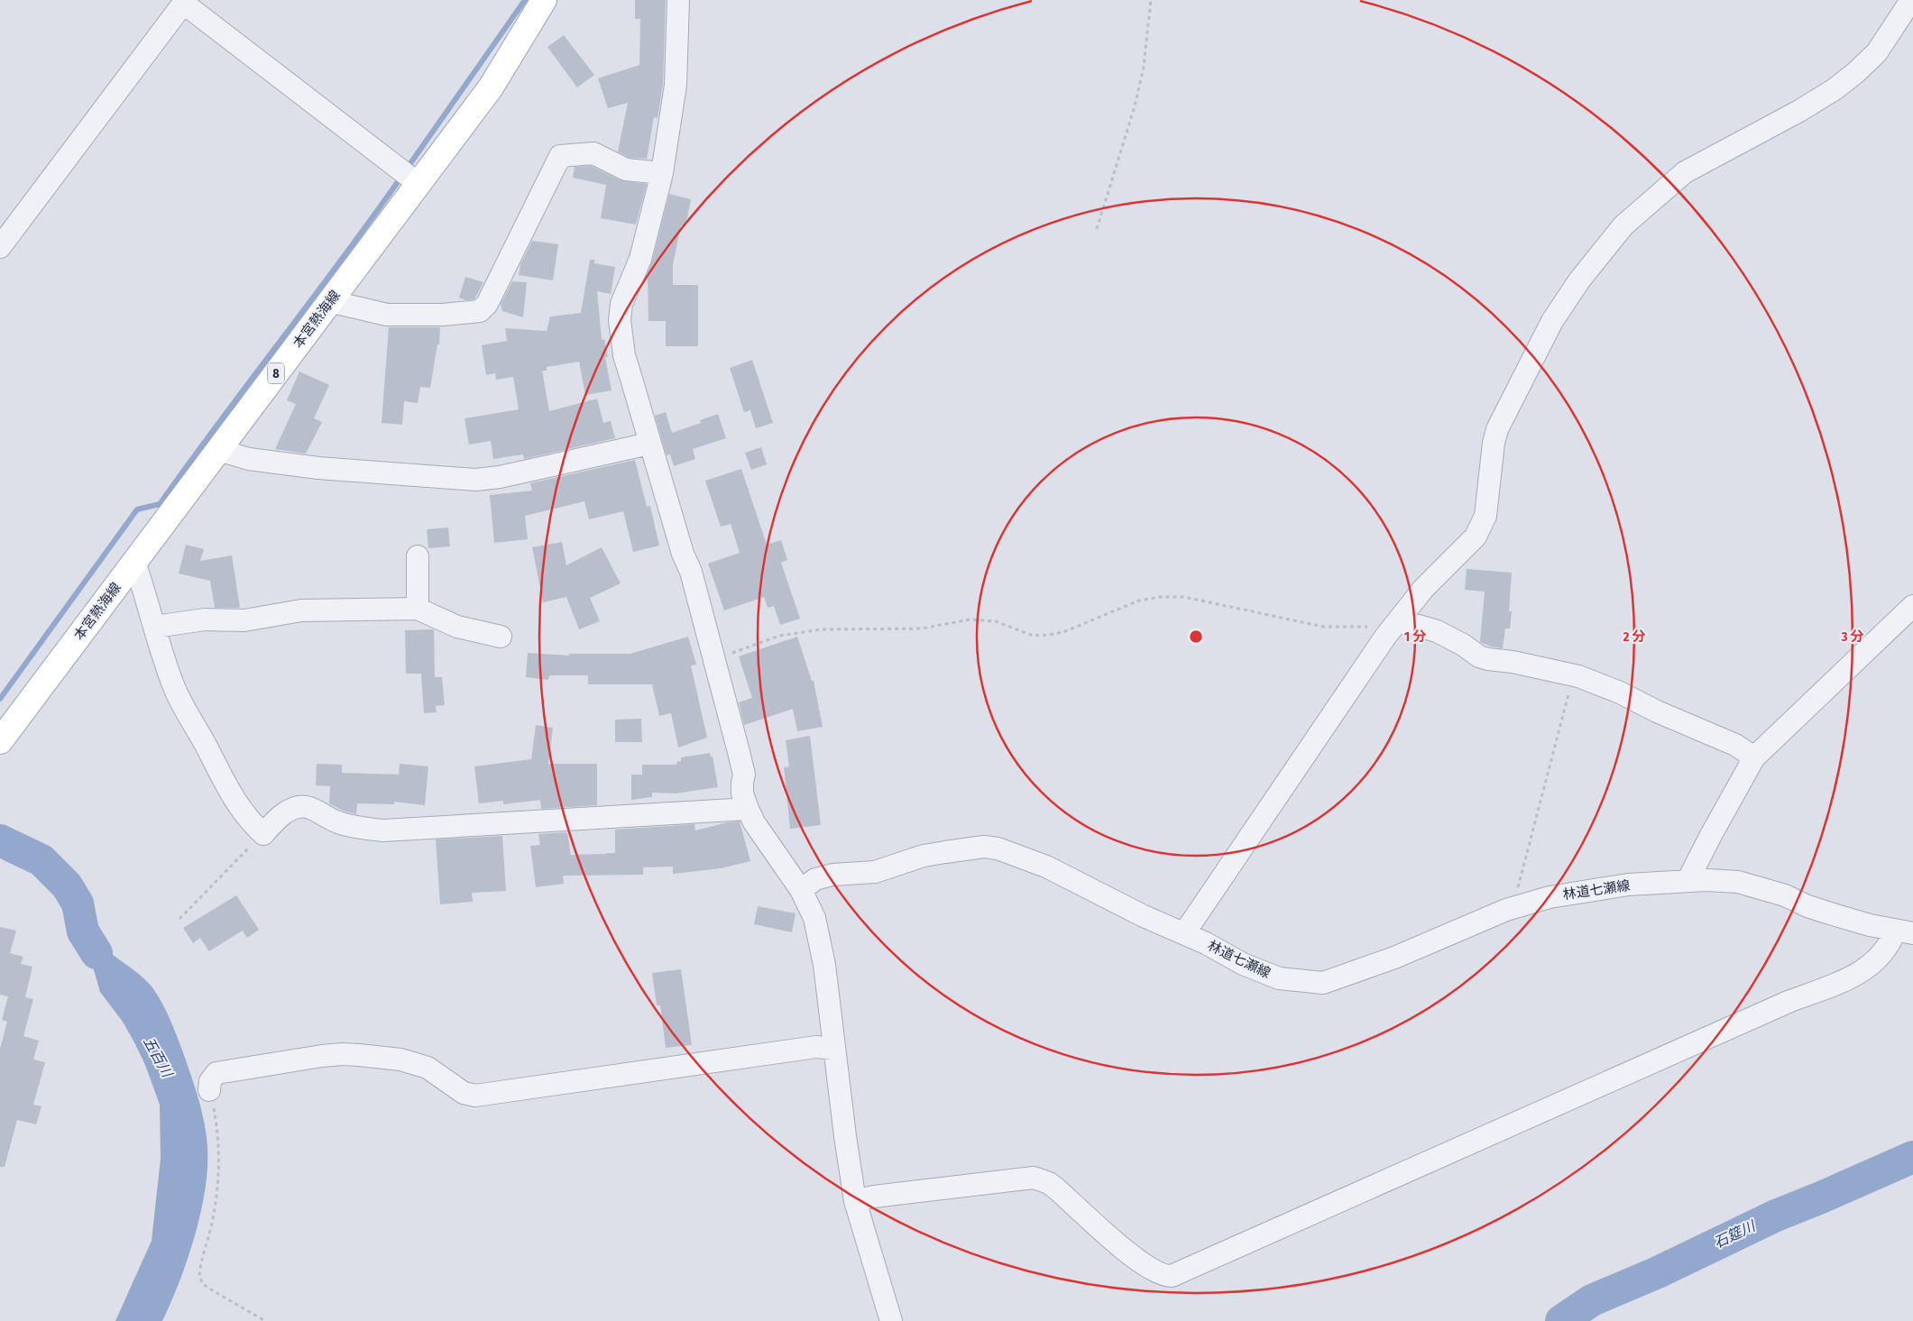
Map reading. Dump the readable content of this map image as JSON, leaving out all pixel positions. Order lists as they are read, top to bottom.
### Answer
{
  "streets": {
    "main road": ["本宮熱海線", "8"],
    "street": ["林道七瀬線"]
  },
  "water": ["五百川", "石筵川"],
  "rings": ["1 分", "2 分", "3 分"]
}
